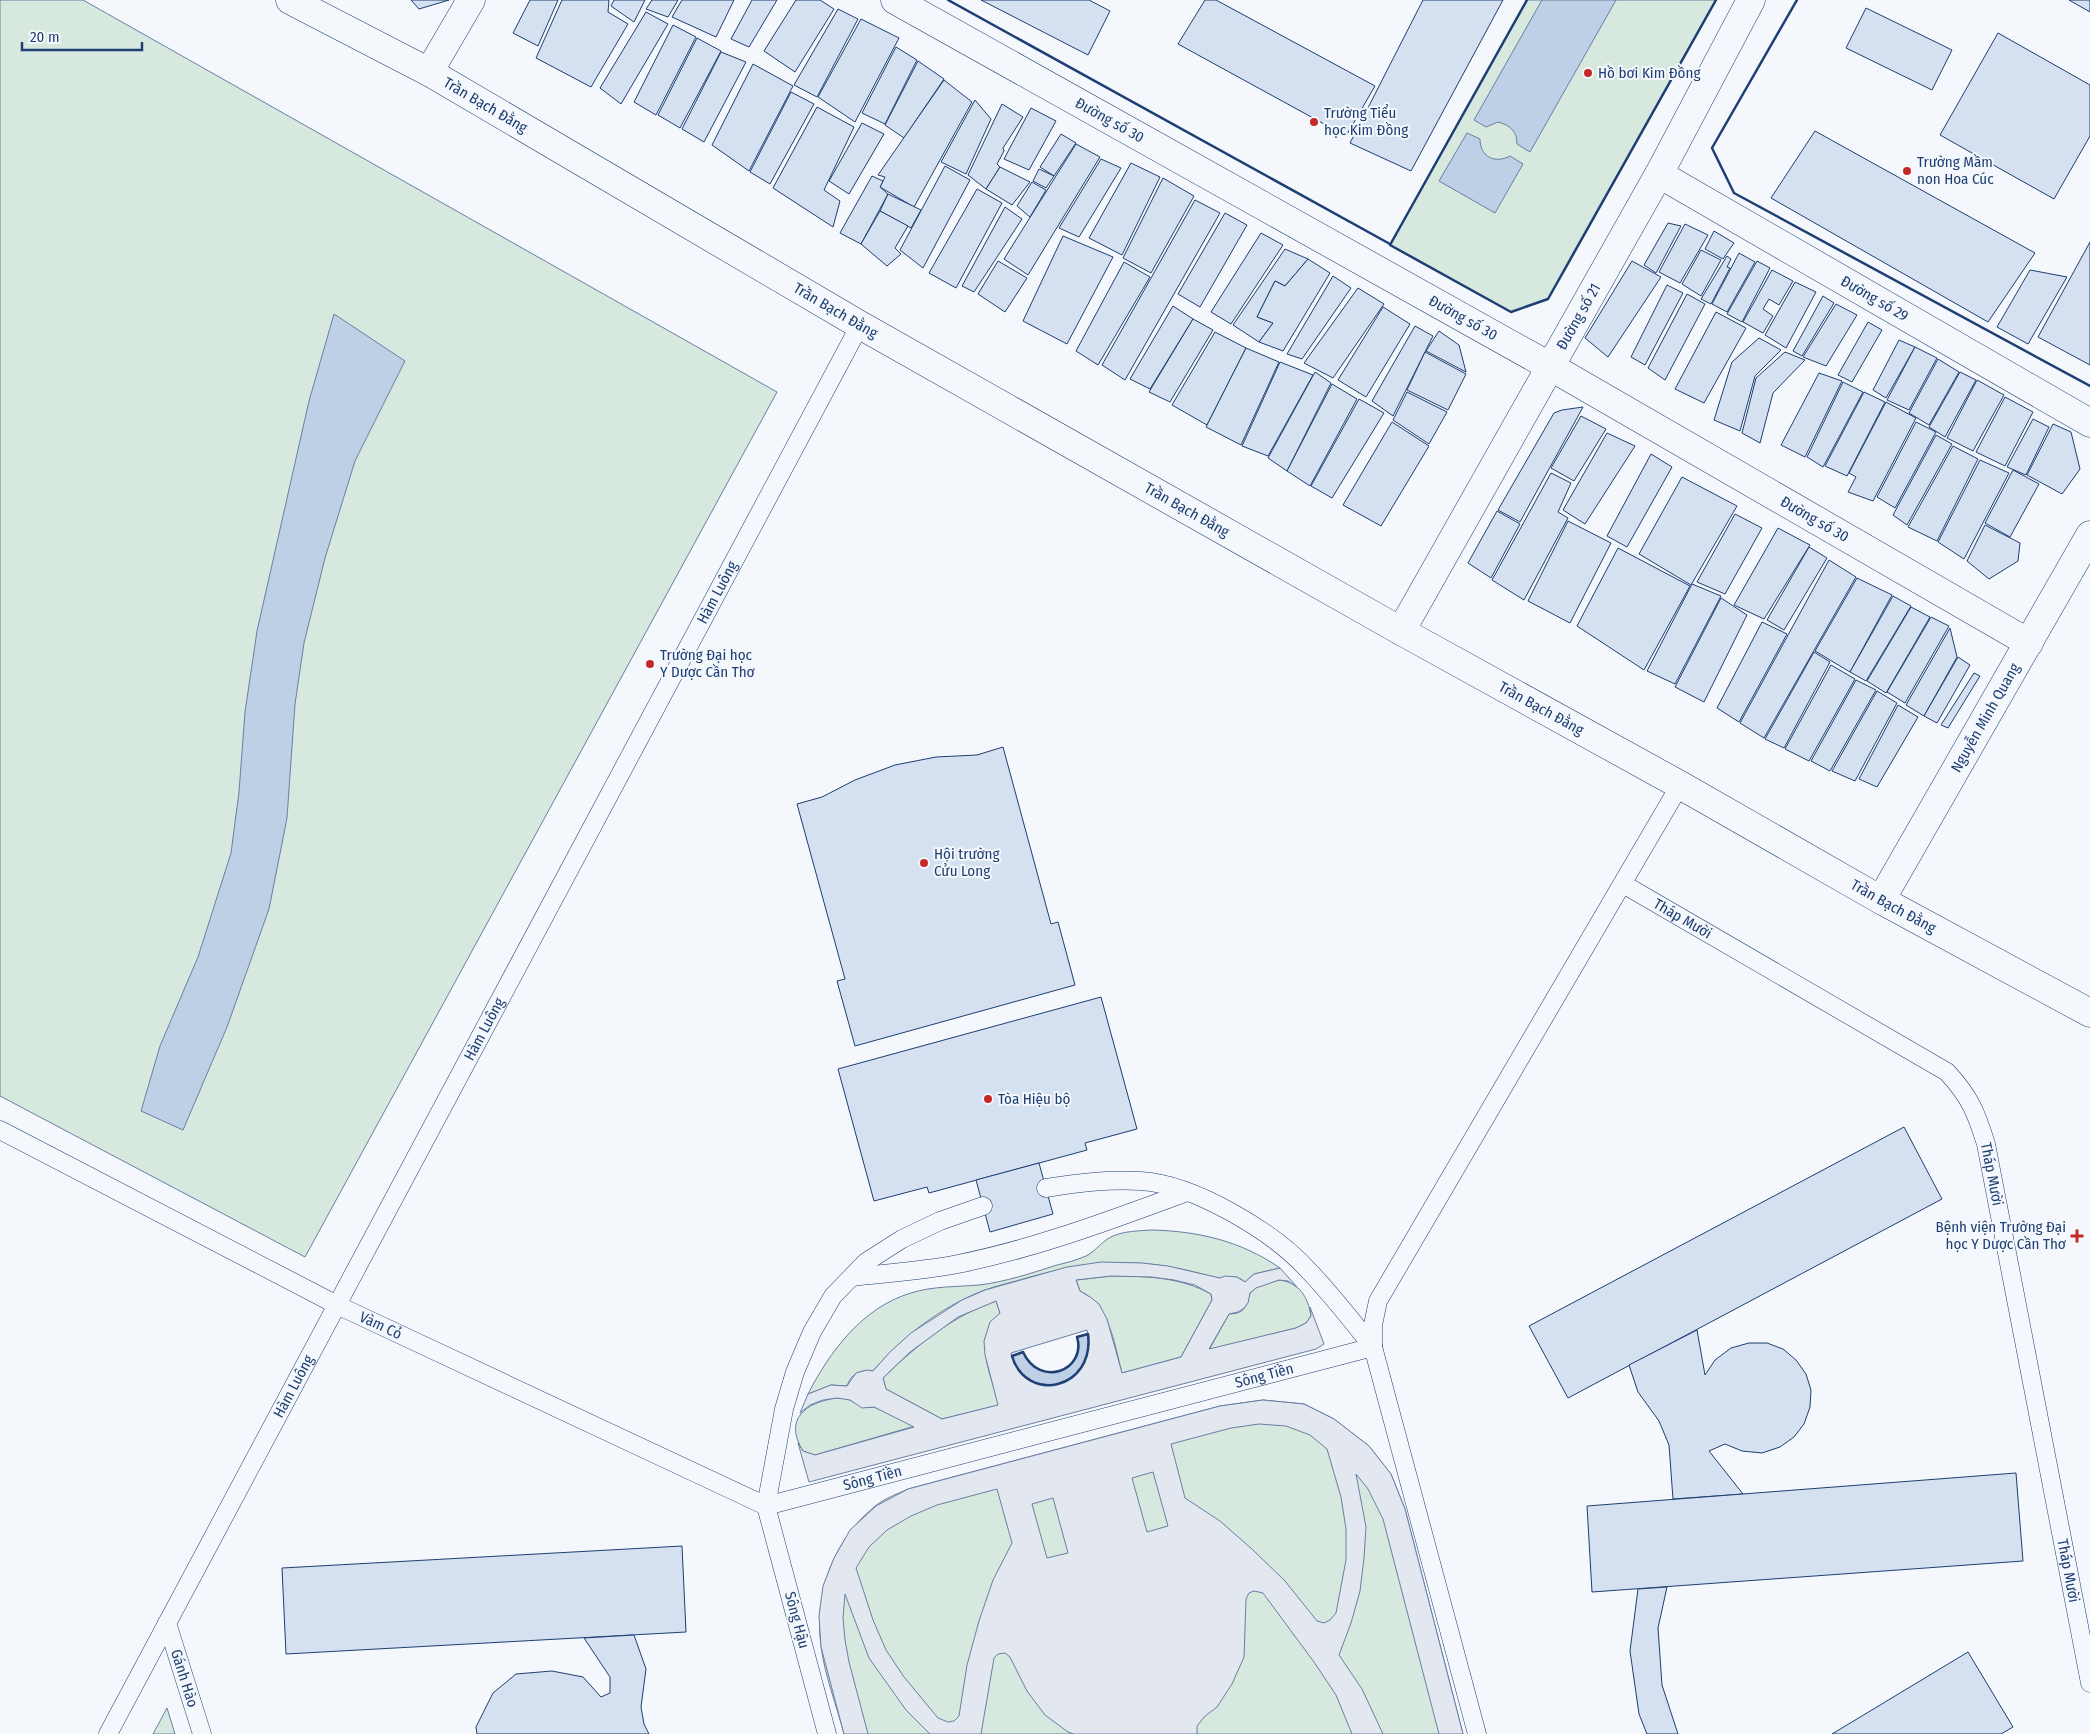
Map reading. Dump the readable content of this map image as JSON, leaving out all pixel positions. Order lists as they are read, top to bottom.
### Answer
{
  "streets": {
    "street": [
      "Trần Bạch Đằng",
      "Đường số 30",
      "Đường số 29",
      "Đường số 21",
      "Nguyễn Minh Quang"
    ],
    "lane": [
      "Hàm Luông",
      "Tháp Mười",
      "Vàm Cỏ",
      "Sông Tiền",
      "Sông Hậu",
      "Gánh Hào"
    ]
  },
  "crossings": [
    ["Trần Bạch Đằng", "Đường số 21"],
    ["Trần Bạch Đằng", "Hàm Luông"],
    ["Trần Bạch Đằng", "Nguyễn Minh Quang"],
    ["Đường số 30", "Đường số 21"],
    ["Đường số 30", "Nguyễn Minh Quang"],
    ["Đường số 29", "Đường số 21"],
    ["Hàm Luông", "Vàm Cỏ"],
    ["Hàm Luông", "Gánh Hào"],
    ["Vàm Cỏ", "Sông Tiền"],
    ["Vàm Cỏ", "Sông Hậu"],
    ["Sông Tiền", "Sông Hậu"]
  ],
  "places": {
    "other": [
      "Hồ bơi Kim Đồng",
      "Trường Tiểu học Kim Đồng",
      "Trường Mầm non Hoa Cúc",
      "Trường Đại học Y Dược Cần Thơ",
      "Hội trường Cửu Long",
      "Tòa Hiệu bộ"
    ],
    "health": ["Bệnh viện Trường Đại học Y Dược Cần Thơ"]
  },
  "scale_bar": "20 m"
}
